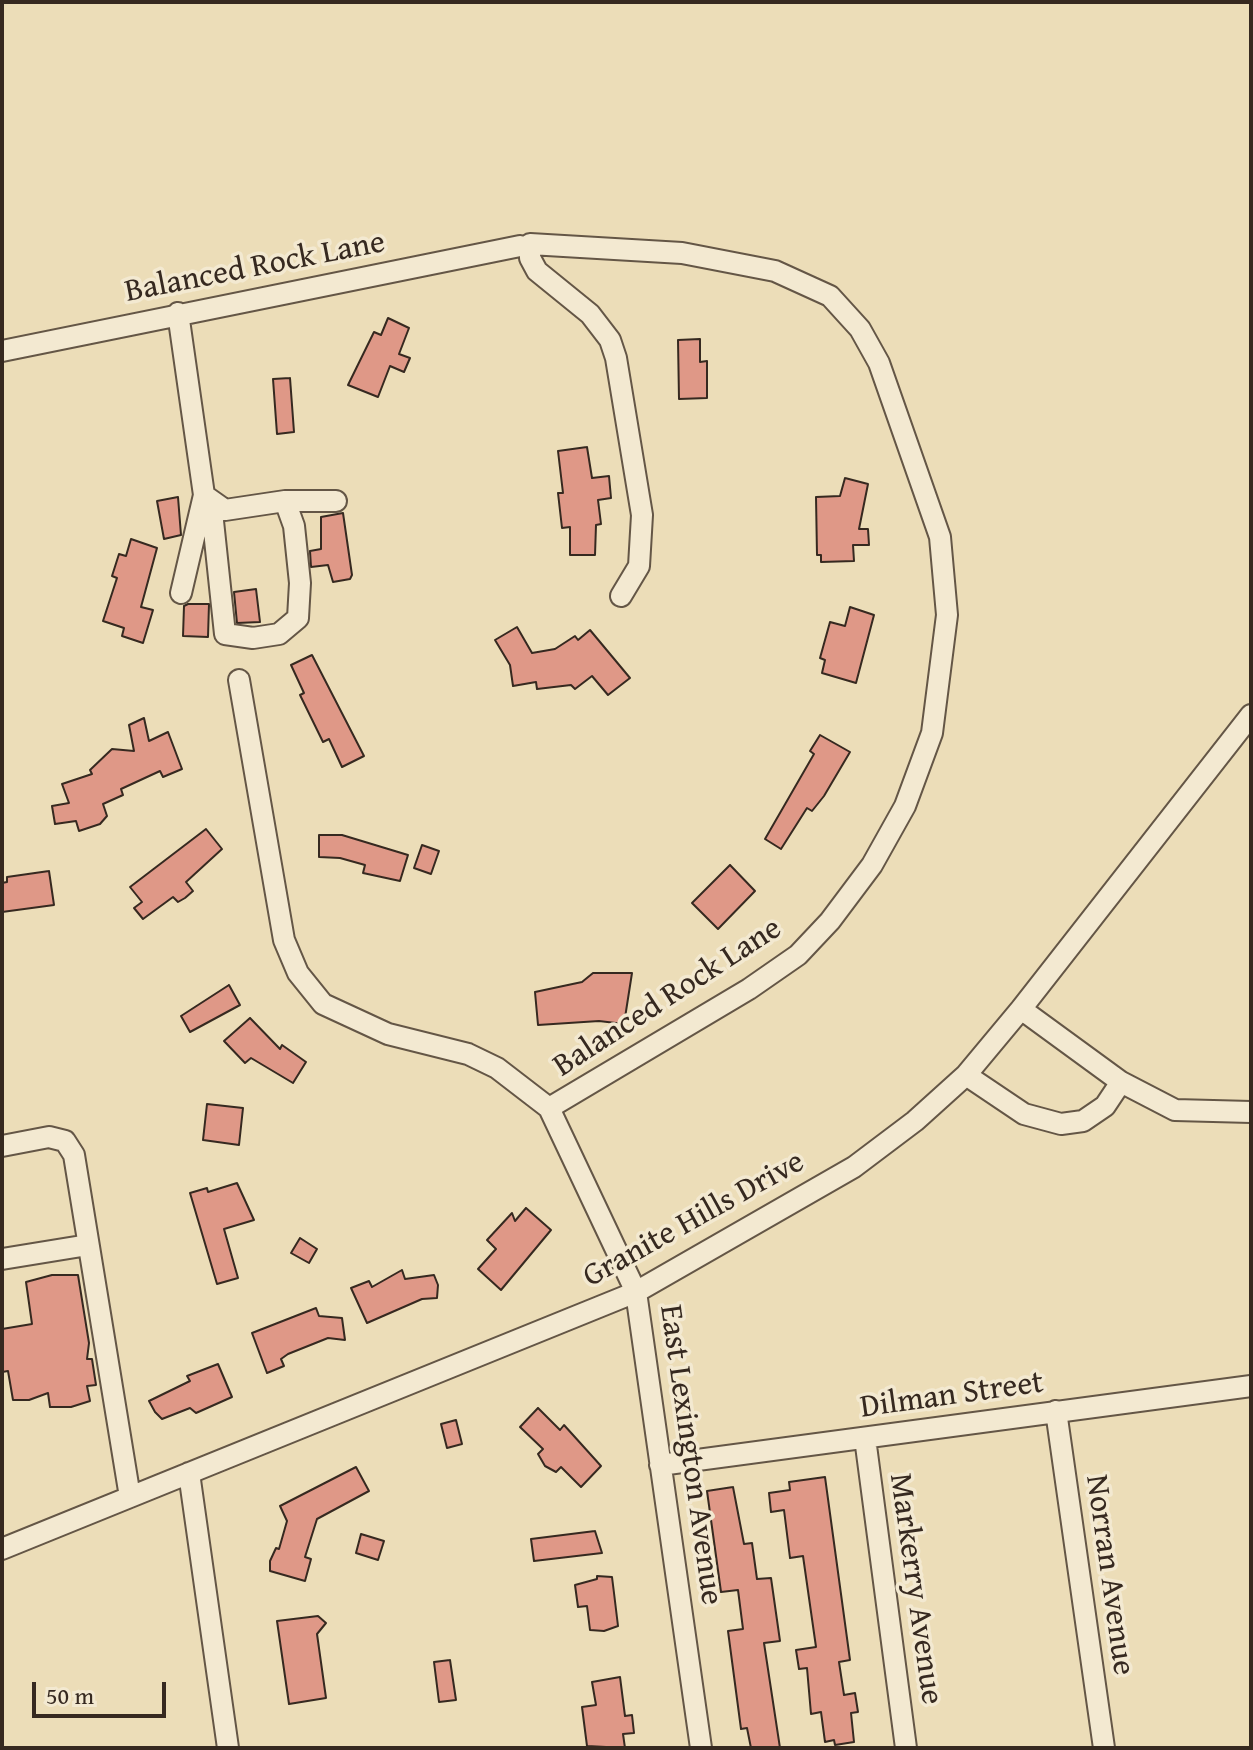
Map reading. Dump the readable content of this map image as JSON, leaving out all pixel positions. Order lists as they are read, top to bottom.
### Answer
{
  "streets": {
    "street": [
      "Balanced Rock Lane",
      "Granite Hills Drive",
      "Dilman Street",
      "East Lexington Avenue",
      "Norran Avenue",
      "Markerry Avenue"
    ]
  },
  "crossings": [
    ["Balanced Rock Lane", "East Lexington Avenue"],
    ["Granite Hills Drive", "East Lexington Avenue"],
    ["Dilman Street", "East Lexington Avenue"],
    ["Dilman Street", "Norran Avenue"],
    ["Dilman Street", "Markerry Avenue"]
  ],
  "scale_bar": "50 m"
}
